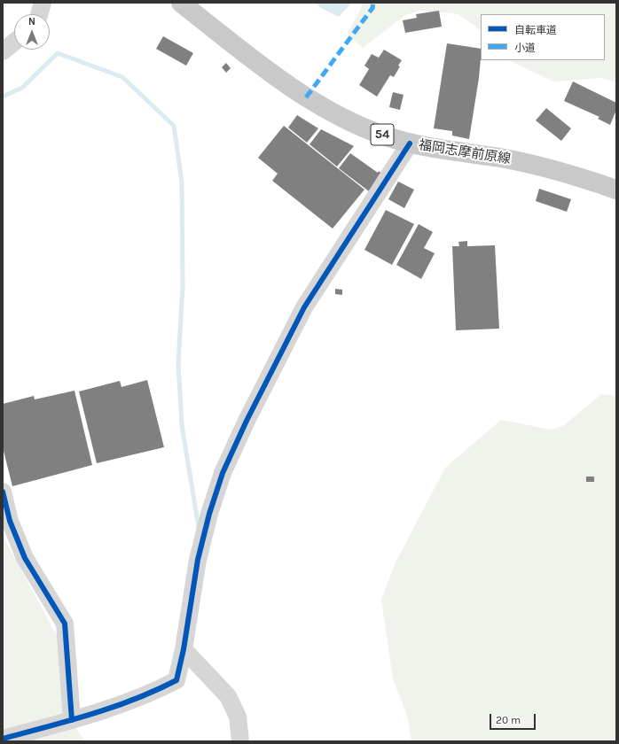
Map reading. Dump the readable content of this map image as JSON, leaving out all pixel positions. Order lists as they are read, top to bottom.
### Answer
{
  "streets": {
    "main road": ["54", "福岡志摩前原線"]
  },
  "legend": ["自転車道", "小道"],
  "scale_bar": "20 m",
  "north": "top"
}
